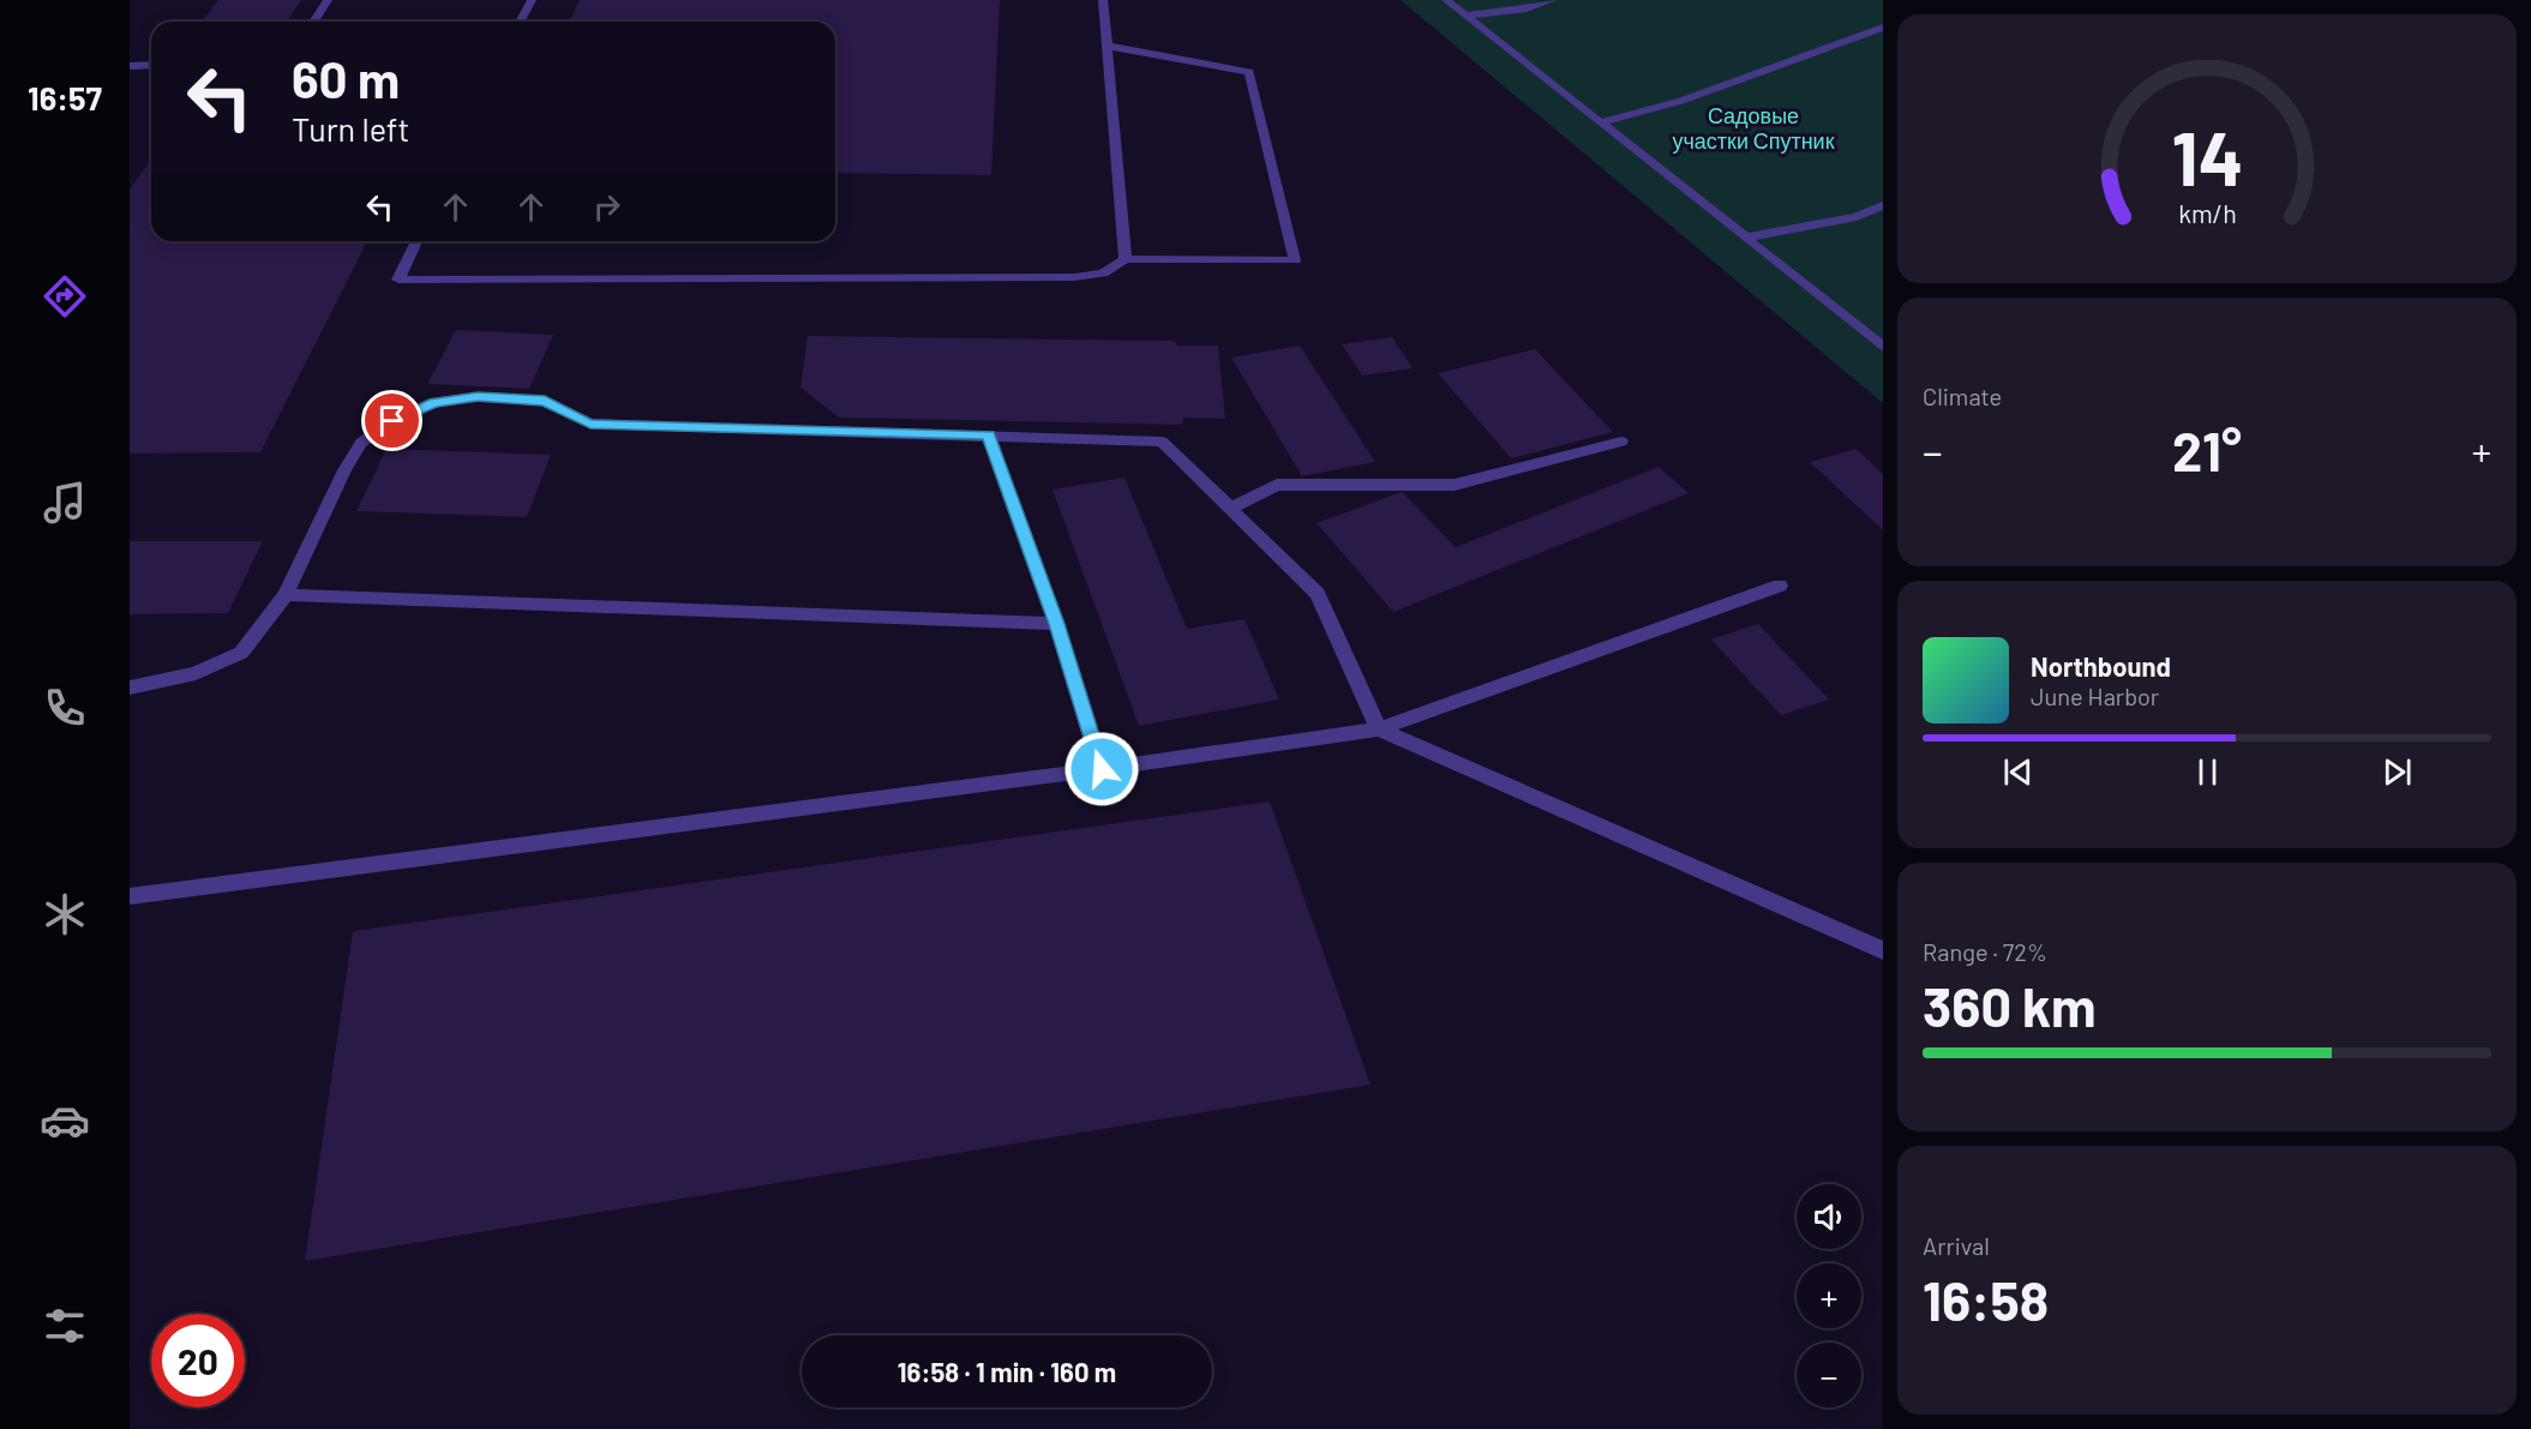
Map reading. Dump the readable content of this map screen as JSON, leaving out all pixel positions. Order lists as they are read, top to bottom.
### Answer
{
  "parks": ["Садовые участки Спутник"],
  "page": {
    "tabs": "16:57",
    "turn": ["60 m", "Turn left"],
    "tile": [
      "Climate",
      ["Range · 72%", "360 km"],
      ["Arrival", "16:58"]
    ],
    "heat": ["−", "21°", "+"],
    "song": ["Northbound", "June Harbor"],
    "map_buttons": ["+", "−"],
    "limit": "20",
    "trip": "16:58 · 1 min · 160 m",
    "gauge": ["14", "km/h"]
  }
}
